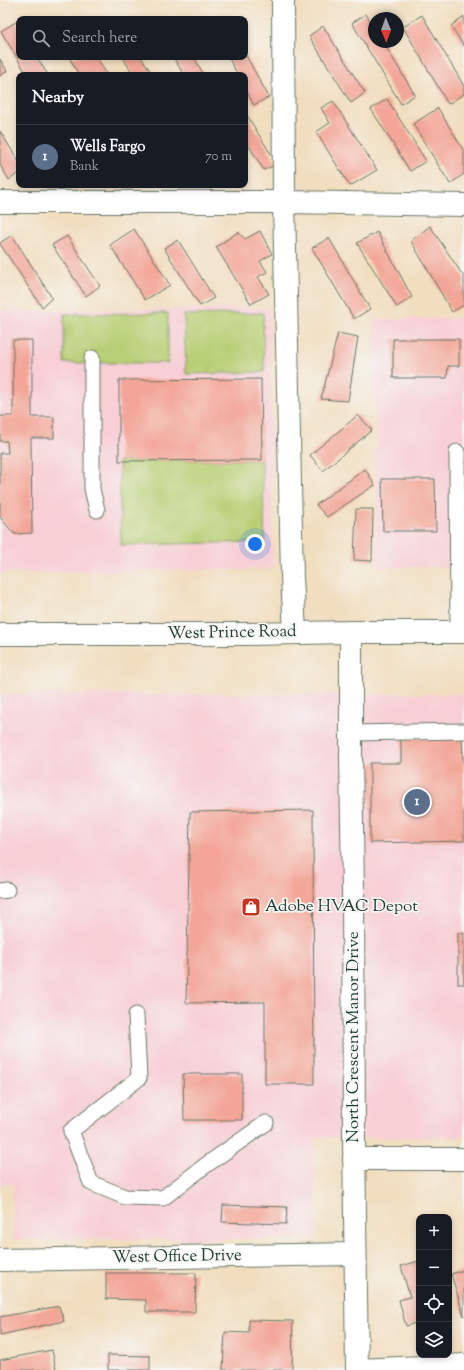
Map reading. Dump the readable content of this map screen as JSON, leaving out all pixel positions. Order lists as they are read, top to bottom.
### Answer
{
  "streets": {
    "street": ["West Prince Road", "North Crescent Manor Drive", "West Office Drive"]
  },
  "crossings": [
    ["West Prince Road", "North Crescent Manor Drive"],
    ["North Crescent Manor Drive", "West Office Drive"]
  ],
  "places": {
    "shop": ["Adobe HVAC Depot"]
  },
  "north": "bottom",
  "page": {
    "search": "Search here",
    "heading": "Nearby",
    "list": [
      {
        "mark": "1",
        "name": "Wells Fargo",
        "note": "Bank",
        "value": "70 m"
      }
    ],
    "pins": "1",
    "map_buttons": ["+", "−"]
  }
}
